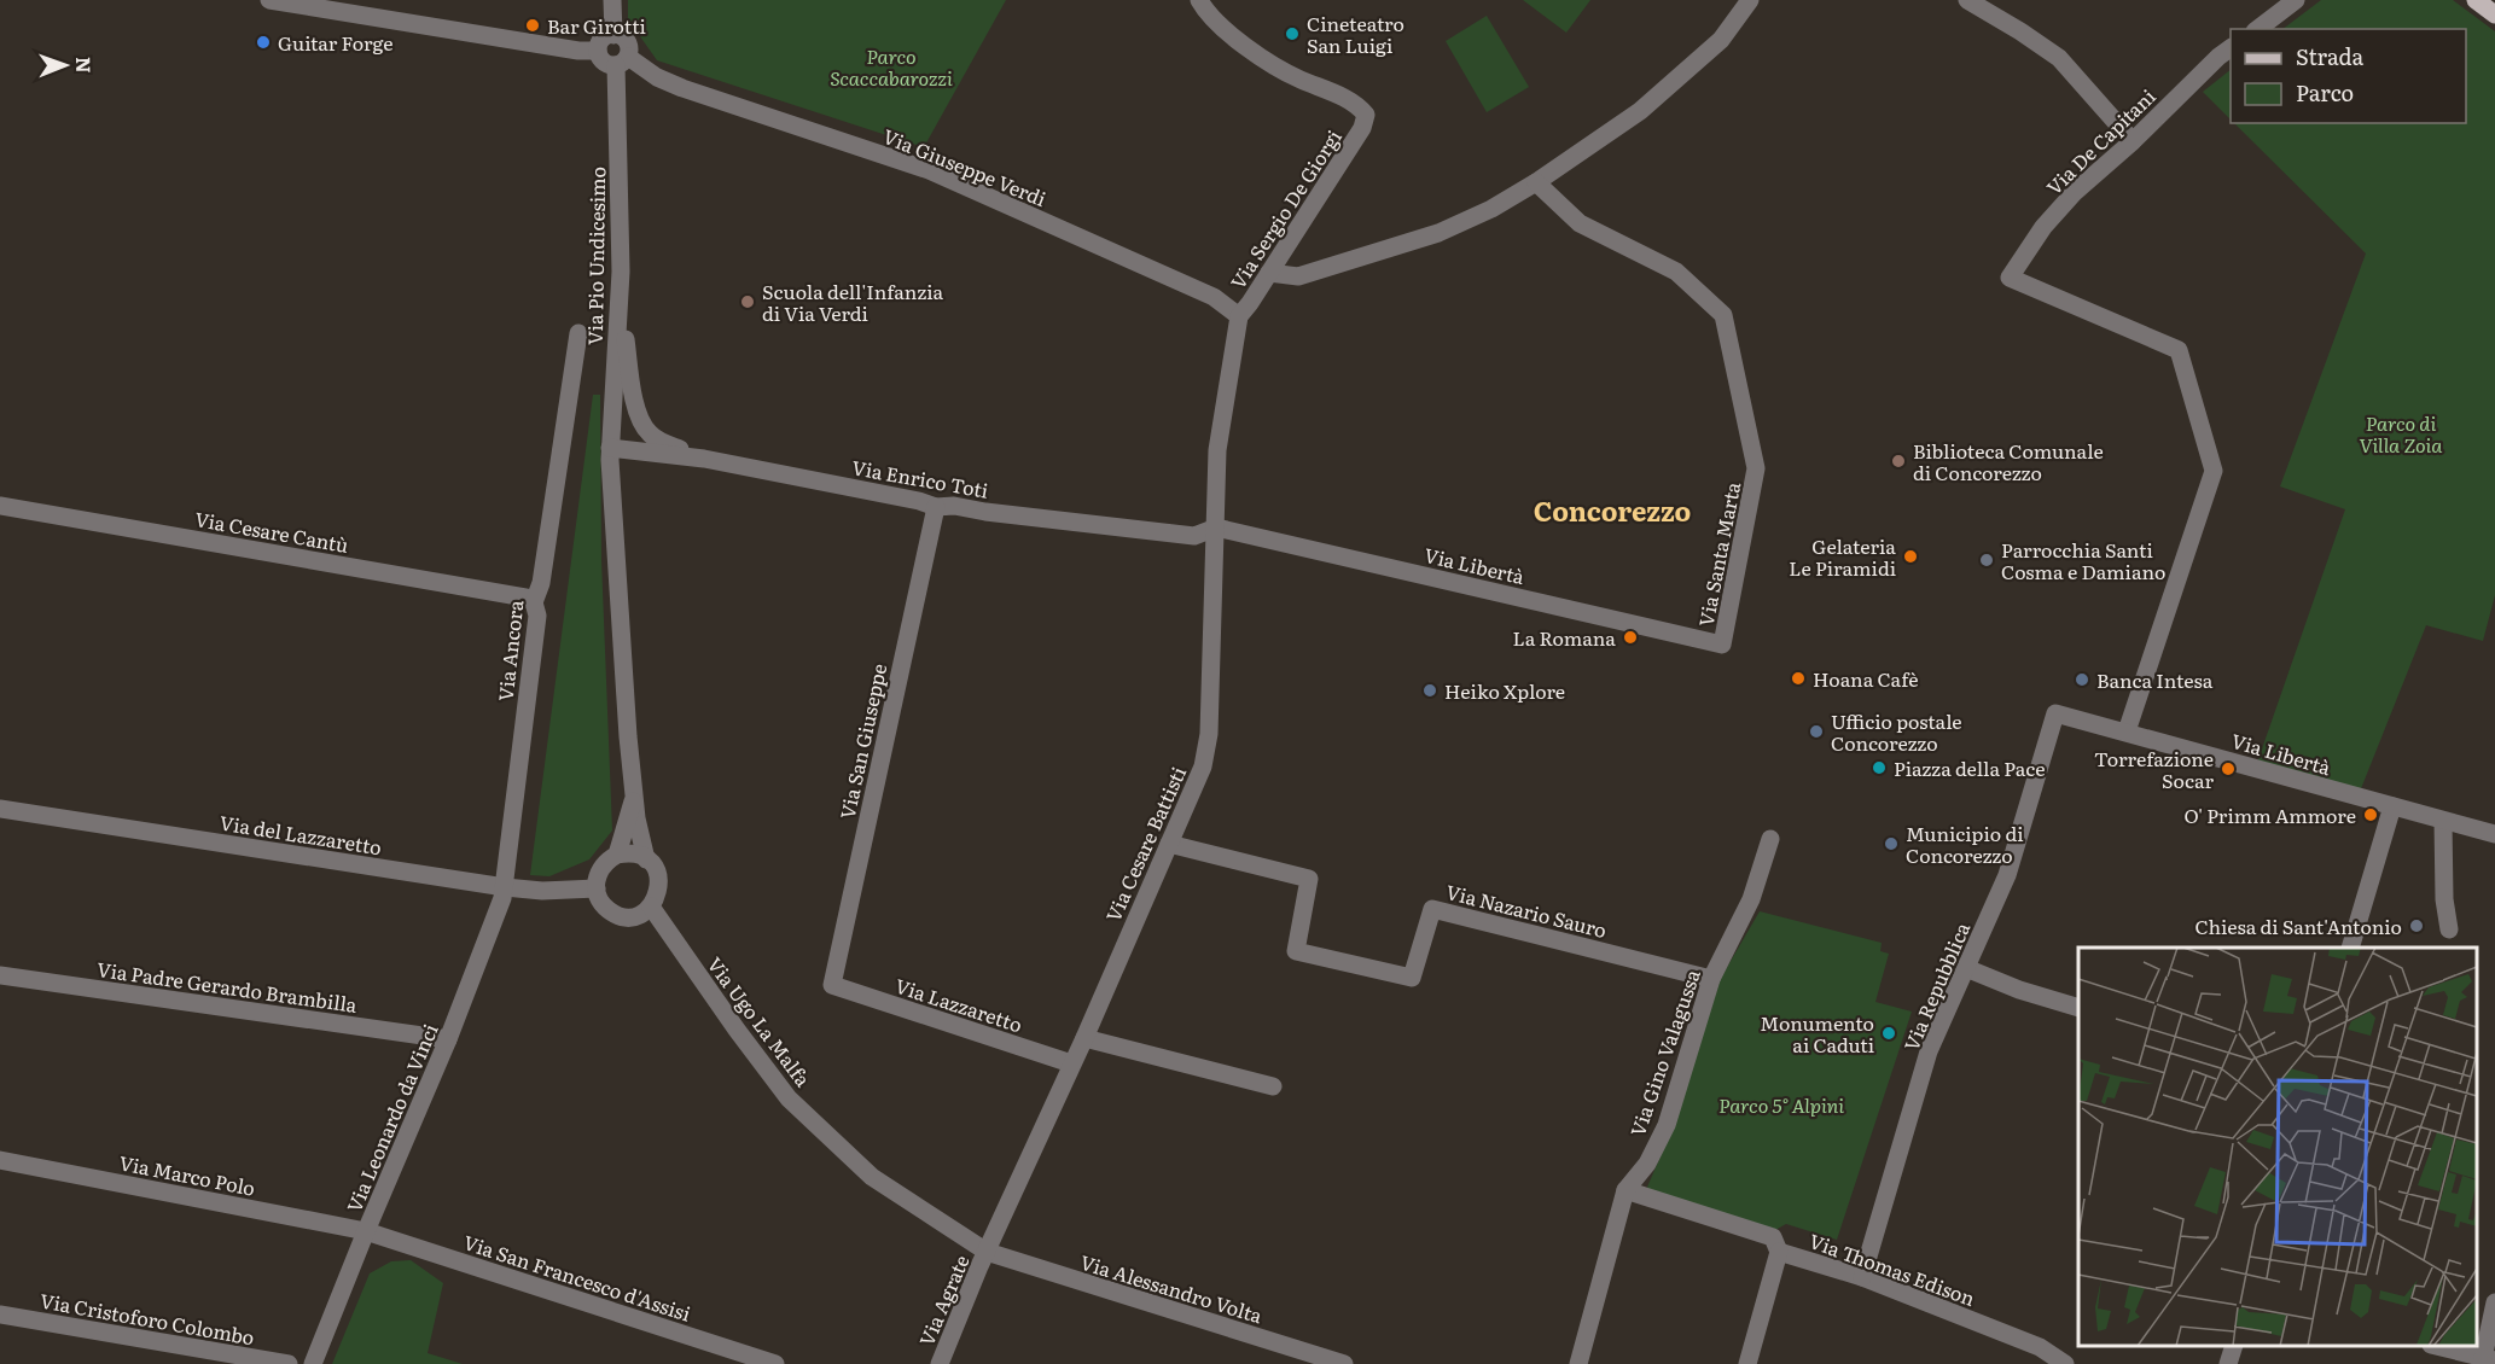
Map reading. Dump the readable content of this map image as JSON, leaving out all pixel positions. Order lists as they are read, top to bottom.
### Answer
{
  "streets": {
    "street": [
      "Via De Capitani",
      "Via Giuseppe Verdi",
      "Via Sergio De Giorgi",
      "Via Pio Undicesimo",
      "Via Enrico Toti",
      "Via Cesare Cantù",
      "Via Santa Marta",
      "Via Libertà",
      "Via Ancora",
      "Via San Giuseppe",
      "Via del Lazzaretto",
      "Via Cesare Battisti",
      "Via Nazario Sauro",
      "Via Padre Gerardo Brambilla",
      "Via Repubblica",
      "Via Lazzaretto",
      "Via Ugo La Malfa",
      "Via Gino Valagussa",
      "Via Leonardo da Vinci",
      "Via Marco Polo",
      "Via Thomas Edison",
      "Via San Francesco d'Assisi",
      "Via Alessandro Volta",
      "Via Agrate",
      "Via Cristoforo Colombo"
    ]
  },
  "crossings": [
    ["Via De Capitani", "Via Libertà"],
    ["Via Giuseppe Verdi", "Via Sergio De Giorgi"],
    ["Via Giuseppe Verdi", "Via Pio Undicesimo"],
    ["Via Sergio De Giorgi", "Via Enrico Toti"],
    ["Via Sergio De Giorgi", "Via Libertà"],
    ["Via Sergio De Giorgi", "Via Cesare Battisti"],
    ["Via Pio Undicesimo", "Via Enrico Toti"],
    ["Via Enrico Toti", "Via Libertà"],
    ["Via Enrico Toti", "Via San Giuseppe"],
    ["Via Enrico Toti", "Via Cesare Battisti"],
    ["Via Cesare Cantù", "Via Ancora"],
    ["Via Santa Marta", "Via Libertà"],
    ["Via Libertà", "Via Cesare Battisti"],
    ["Via Libertà", "Via Repubblica"],
    ["Via Ancora", "Via del Lazzaretto"],
    ["Via Ancora", "Via Leonardo da Vinci"],
    ["Via San Giuseppe", "Via Lazzaretto"],
    ["Via del Lazzaretto", "Via Ugo La Malfa"],
    ["Via del Lazzaretto", "Via Leonardo da Vinci"],
    ["Via Cesare Battisti", "Via Nazario Sauro"],
    ["Via Cesare Battisti", "Via Lazzaretto"],
    ["Via Cesare Battisti", "Via Ugo La Malfa"],
    ["Via Cesare Battisti", "Via Alessandro Volta"],
    ["Via Cesare Battisti", "Via Agrate"],
    ["Via Nazario Sauro", "Via Gino Valagussa"],
    ["Via Padre Gerardo Brambilla", "Via Leonardo da Vinci"],
    ["Via Repubblica", "Via Thomas Edison"],
    ["Via Ugo La Malfa", "Via Alessandro Volta"],
    ["Via Ugo La Malfa", "Via Agrate"],
    ["Via Gino Valagussa", "Via Thomas Edison"],
    ["Via Leonardo da Vinci", "Via Marco Polo"],
    ["Via Leonardo da Vinci", "Via San Francesco d'Assisi"],
    ["Via Marco Polo", "Via San Francesco d'Assisi"],
    ["Via Alessandro Volta", "Via Agrate"]
  ],
  "districts": ["Concorezzo"],
  "parks": ["Parco Scaccabarozzi", "Parco di Villa Zoia", "Parco 5° Alpini"],
  "places": [
    "Bar Girotti",
    "Cineteatro San Luigi",
    "Guitar Forge",
    "Scuola dell'Infanzia di Via Verdi",
    "Biblioteca Comunale di Concorezzo",
    "Gelateria Le Piramidi",
    "Parrocchia Santi Cosma e Damiano",
    "La Romana",
    "Hoana Cafè",
    "Banca Intesa",
    "Heiko Xplore",
    "Ufficio postale Concorezzo",
    "Piazza della Pace",
    "Torrefazione Socar",
    "O' Primm Ammore",
    "Municipio di Concorezzo",
    "Chiesa di Sant'Antonio",
    "Monumento ai Caduti"
  ],
  "legend": ["Strada", "Parco"],
  "north": "right"
}
